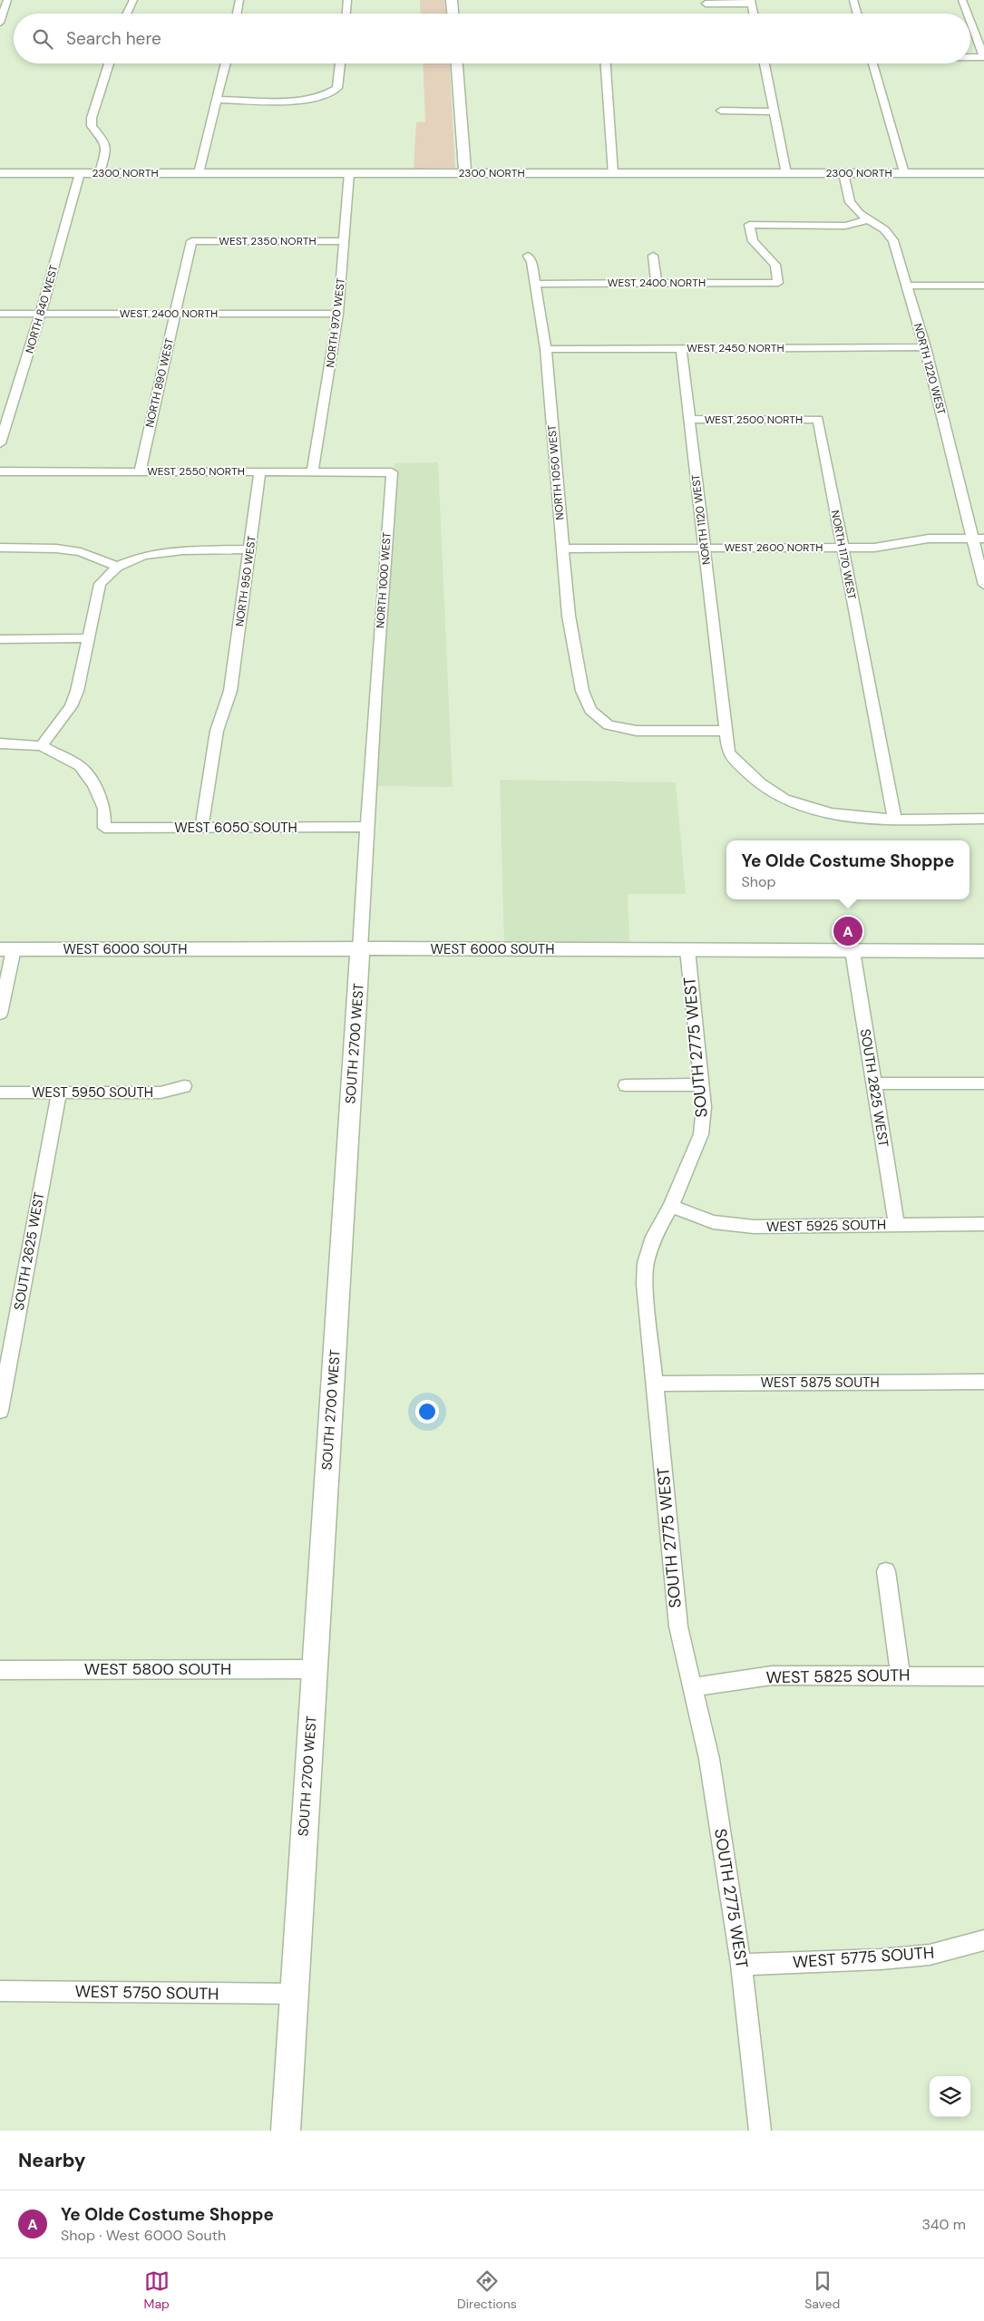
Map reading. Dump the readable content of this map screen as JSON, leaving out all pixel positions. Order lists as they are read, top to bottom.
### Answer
{
  "streets": {
    "street": [
      "2300 NORTH",
      "WEST 2350 NORTH",
      "WEST 2400 NORTH",
      "NORTH 840 WEST",
      "NORTH 970 WEST",
      "WEST 2450 NORTH",
      "NORTH 1220 WEST",
      "NORTH 890 WEST",
      "WEST 2500 NORTH",
      "WEST 2550 NORTH",
      "NORTH 1050 WEST",
      "NORTH 1120 WEST",
      "WEST 2600 NORTH",
      "NORTH 1170 WEST",
      "NORTH 1000 WEST",
      "NORTH 950 WEST",
      "WEST 6050 SOUTH",
      "WEST 6000 SOUTH",
      "SOUTH 2700 WEST",
      "SOUTH 2775 WEST",
      "SOUTH 2825 WEST",
      "WEST 5950 SOUTH",
      "WEST 5925 SOUTH",
      "SOUTH 2625 WEST",
      "WEST 5875 SOUTH",
      "WEST 5800 SOUTH",
      "WEST 5825 SOUTH",
      "WEST 5775 SOUTH",
      "WEST 5750 SOUTH"
    ]
  },
  "crossings": [
    ["2300 NORTH", "NORTH 840 WEST"],
    ["2300 NORTH", "NORTH 970 WEST"],
    ["2300 NORTH", "NORTH 1220 WEST"],
    ["WEST 2350 NORTH", "NORTH 970 WEST"],
    ["WEST 2350 NORTH", "NORTH 890 WEST"],
    ["WEST 2400 NORTH", "NORTH 840 WEST"],
    ["WEST 2400 NORTH", "NORTH 970 WEST"],
    ["WEST 2400 NORTH", "NORTH 1220 WEST"],
    ["WEST 2400 NORTH", "NORTH 890 WEST"],
    ["WEST 2400 NORTH", "NORTH 1050 WEST"],
    ["NORTH 970 WEST", "WEST 2550 NORTH"],
    ["WEST 2450 NORTH", "NORTH 1220 WEST"],
    ["WEST 2450 NORTH", "NORTH 1050 WEST"],
    ["WEST 2450 NORTH", "NORTH 1120 WEST"],
    ["NORTH 1220 WEST", "WEST 2600 NORTH"],
    ["NORTH 890 WEST", "WEST 2550 NORTH"],
    ["WEST 2500 NORTH", "NORTH 1120 WEST"],
    ["WEST 2500 NORTH", "NORTH 1170 WEST"],
    ["WEST 2550 NORTH", "NORTH 1000 WEST"],
    ["WEST 2550 NORTH", "NORTH 950 WEST"],
    ["NORTH 1050 WEST", "WEST 2600 NORTH"],
    ["NORTH 1120 WEST", "WEST 2600 NORTH"],
    ["WEST 2600 NORTH", "NORTH 1170 WEST"],
    ["NORTH 1000 WEST", "SOUTH 2700 WEST"],
    ["NORTH 950 WEST", "WEST 6050 SOUTH"],
    ["WEST 6050 SOUTH", "SOUTH 2700 WEST"],
    ["WEST 6000 SOUTH", "SOUTH 2700 WEST"],
    ["WEST 6000 SOUTH", "SOUTH 2775 WEST"],
    ["WEST 6000 SOUTH", "SOUTH 2825 WEST"],
    ["SOUTH 2700 WEST", "WEST 5800 SOUTH"],
    ["SOUTH 2700 WEST", "WEST 5750 SOUTH"],
    ["SOUTH 2775 WEST", "WEST 5925 SOUTH"],
    ["SOUTH 2775 WEST", "WEST 5875 SOUTH"],
    ["SOUTH 2775 WEST", "WEST 5825 SOUTH"],
    ["SOUTH 2775 WEST", "WEST 5775 SOUTH"],
    ["SOUTH 2825 WEST", "WEST 5925 SOUTH"],
    ["WEST 5950 SOUTH", "SOUTH 2625 WEST"]
  ],
  "page": {
    "search": "Search here",
    "popup": ["Ye Olde Costume Shoppe", "Shop"],
    "pins": "A",
    "heading": "Nearby",
    "list": [
      {
        "mark": "A",
        "name": "Ye Olde Costume Shoppe",
        "note": "Shop · West 6000 South",
        "value": "340 m"
      }
    ],
    "nav": ["Map", "Directions", "Saved"]
  }
}
